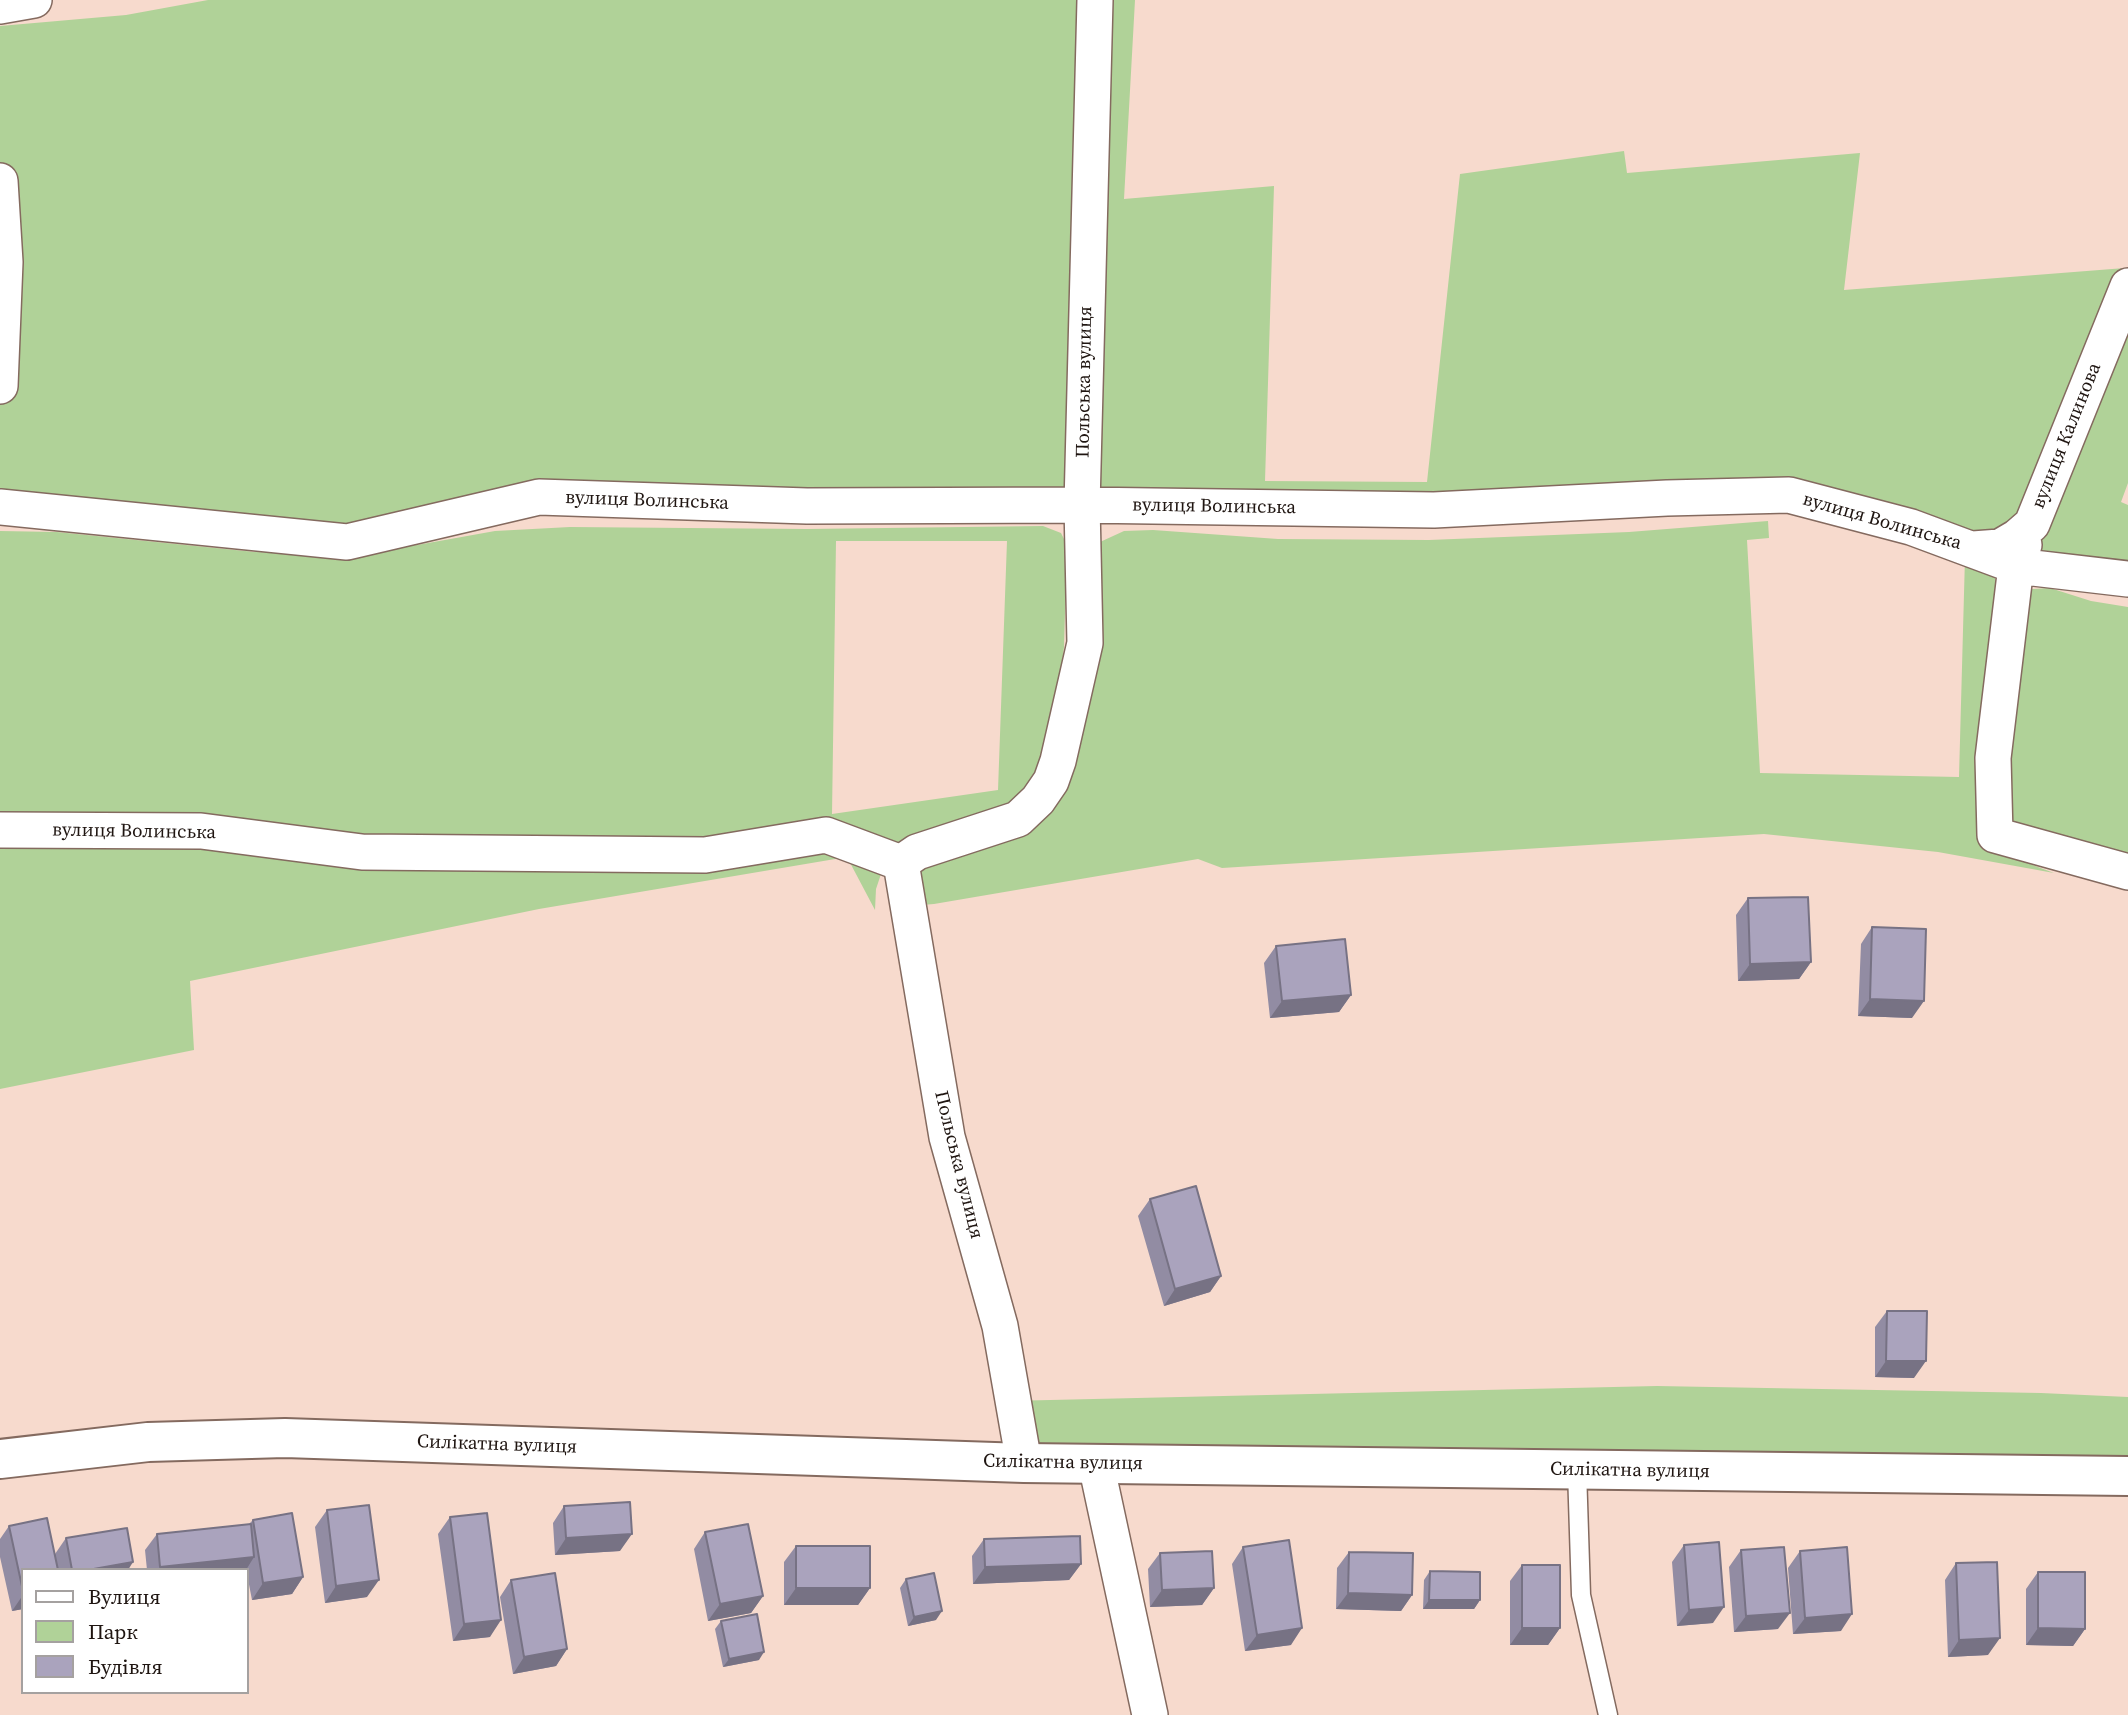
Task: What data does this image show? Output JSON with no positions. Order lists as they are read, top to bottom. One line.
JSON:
{"streets":{"street":["Польська вулиця","вулиця Калинова","вулиця Волинська","Силікатна вулиця"]},"crossings":[["Польська вулиця","вулиця Волинська"],["Польська вулиця","Силікатна вулиця"],["вулиця Калинова","вулиця Волинська"]],"legend":["Вулиця","Парк","Будівля"]}
